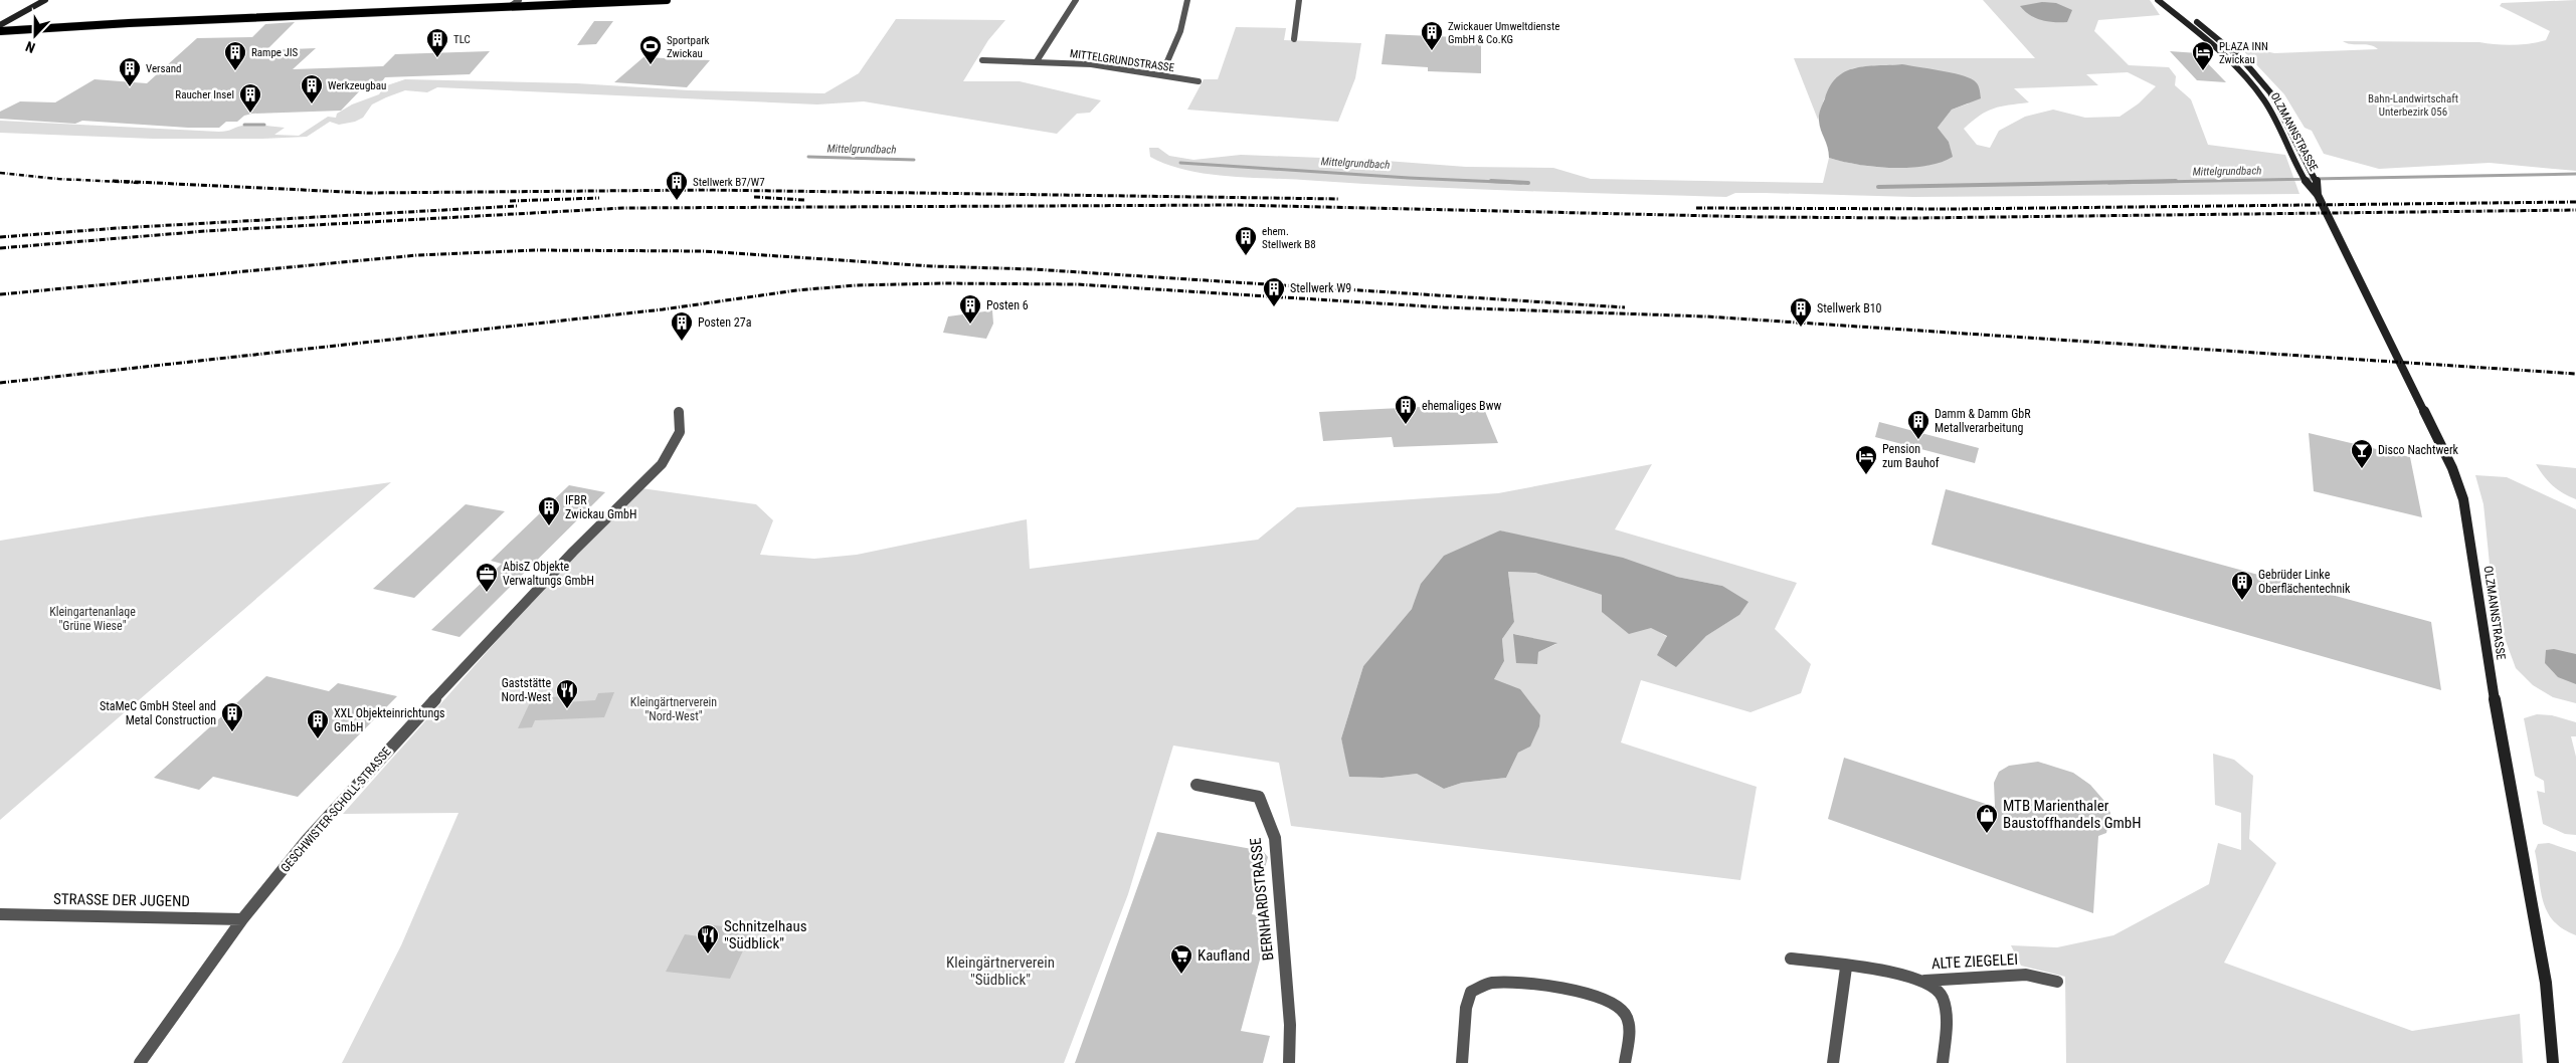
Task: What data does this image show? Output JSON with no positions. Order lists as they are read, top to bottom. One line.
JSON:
{"streets":{"main road":["OLZMANNSTRASSE"],"street":["MITTELGRUNDSTRASSE","GESCHWISTER-SCHOLL-STRASSE","BERNHARDSTRASSE","STRASSE DER JUGEND","ALTE ZIEGELEI"]},"crossings":[["GESCHWISTER-SCHOLL-STRASSE","STRASSE DER JUGEND"]],"water":["Mittelgrundbach"],"parks":["Bahn-Landwirtschaft Unterbezirk 056","Kleingartenanlage \"Grüne Wiese\"","Kleingärtnerverein \"Nord-West\"","Kleingärtnerverein \"Südblick\""],"places":{"building":["Zwickauer Umweltdienste GmbH & Co.KG","TLC","Rampe JIS","Versand","Werkzeugbau","Raucher Insel","Stellwerk B7/W7","ehem. Stellwerk B8","Stellwerk W9","Posten 6","Stellwerk B10","Posten 27a","ehemaliges Bww","Damm & Damm GbR Metallverarbeitung","IFBR Zwickau GmbH","Gebrüder Linke Oberflächentechnik","StaMeC GmbH Steel and Metal Construction","XXL Objekteinrichtungs GmbH"],"sports":["Sportpark Zwickau"],"hotel":["PLAZA INN Zwickau","Pension zum Bauhof"],"bar":["Disco Nachtwerk"],"office":["AbisZ Objekte Verwaltungs GmbH"],"restaurant":["Gaststätte Nord-West","Schnitzelhaus \"Südblick\""],"shop":["MTB Marienthaler Baustoffhandels GmbH"],"supermarket":["Kaufland"]},"north":"bottom"}
